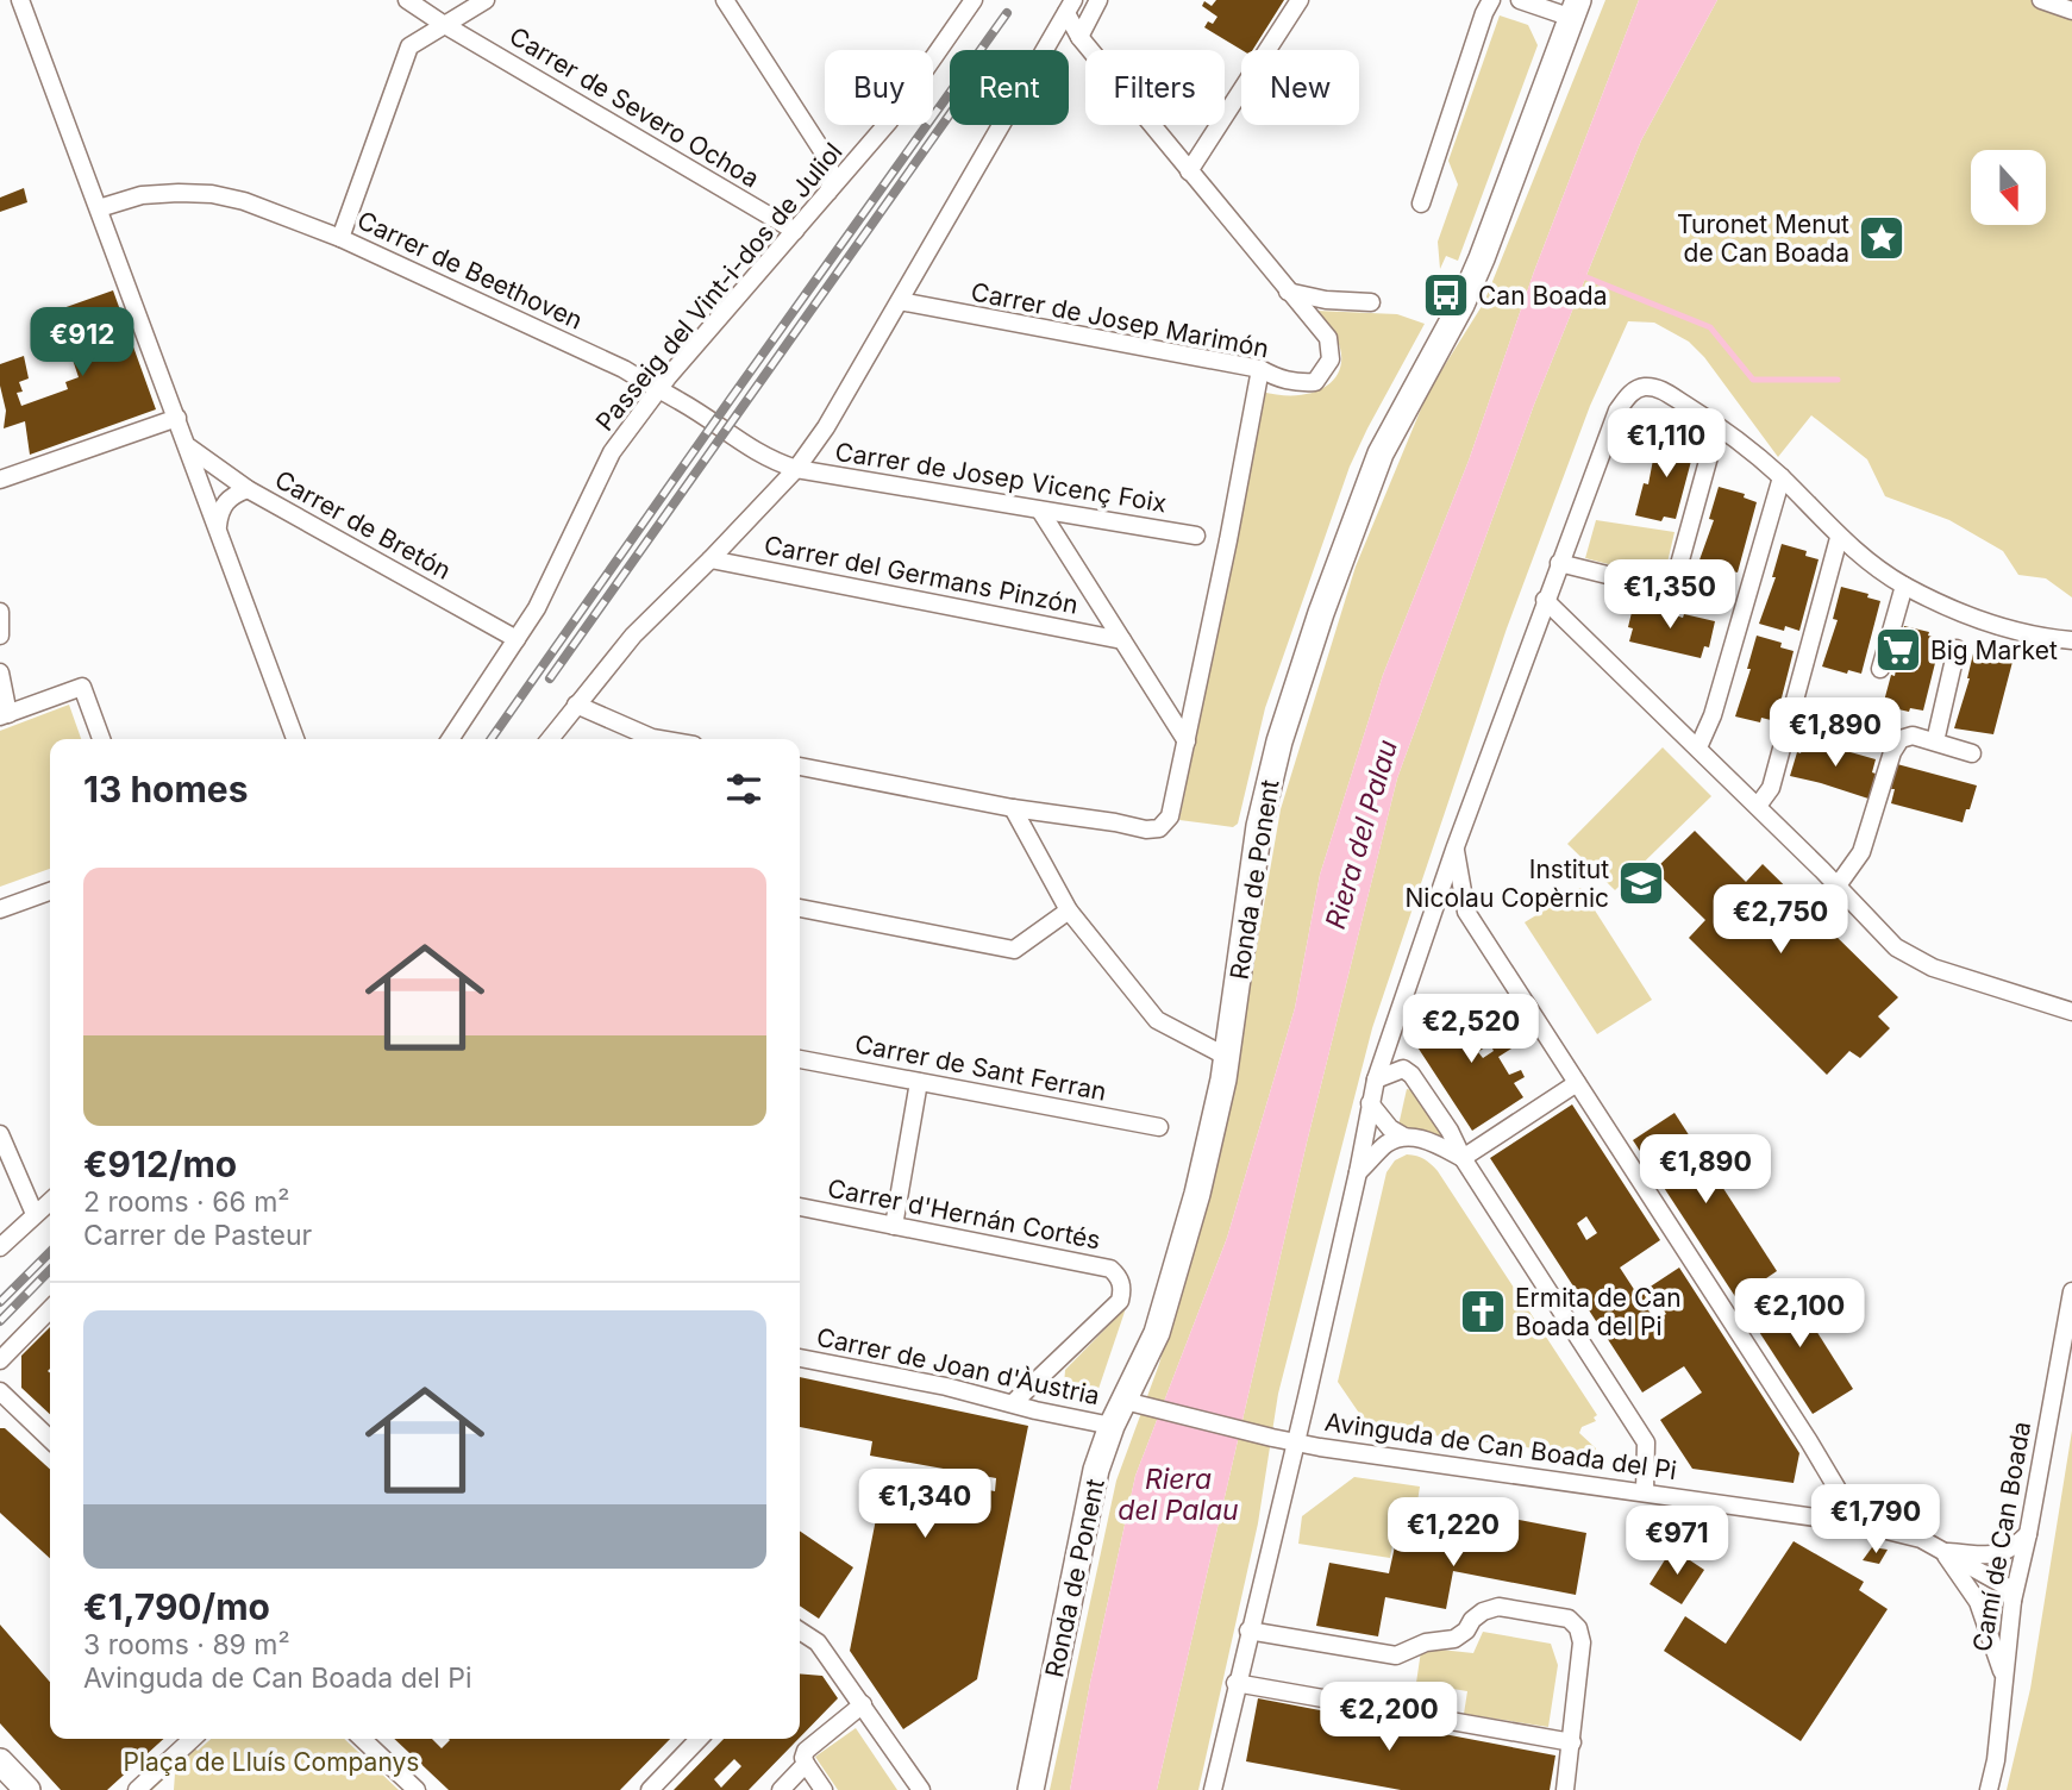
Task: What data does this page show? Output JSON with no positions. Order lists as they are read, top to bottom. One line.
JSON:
{"streets":{"main road":["Ronda de Ponent"],"street":["Carrer de Severo Ochoa","Carrer de Beethoven","Passeig del Vint-i-dos de Juliol","Carrer de Josep Marimón","Carrer de Josep Vicenç Foix","Carrer de Bretón","Carrer del Germans Pinzón","Carrer de Sant Ferran","Carrer d'Hernán Cortés","Carrer de Joan d'Àustria","Avinguda de Can Boada del Pi","Camí de Can Boada"]},"crossings":[["Carrer de Severo Ochoa","Passeig del Vint-i-dos de Juliol"],["Carrer de Beethoven","Passeig del Vint-i-dos de Juliol"],["Carrer de Beethoven","Carrer de Josep Vicenç Foix"],["Passeig del Vint-i-dos de Juliol","Carrer de Bretón"],["Ronda de Ponent","Carrer de Joan d'Àustria"],["Ronda de Ponent","Avinguda de Can Boada del Pi"],["Carrer d'Hernán Cortés","Carrer de Joan d'Àustria"]],"water":["Riera del Palau"],"parks":["Plaça de Lluís Companys"],"places":{"place":["Turonet Menut de Can Boada"],"bus stop":["Can Boada"],"supermarket":["Big Market"],"school or university":["Institut Nicolau Copèrnic"],"church":["Ermita de Can Boada del Pi"]},"north":"bottom","page":{"chip":["Buy","Rent","Filters","New"],"price":["€912","€1,110","€1,350","€1,890","€2,750","€2,520","€1,890","€2,100","€1,340","€1,790","€1,220","€971","€2,200"],"heading":"13 homes","list":[{"name":"€912/mo","note":"2 rooms · 66 m² · Carrer de Pasteur"},{"name":"€1,790/mo","note":"3 rooms · 89 m² · Avinguda de Can Boada del Pi"}]}}
